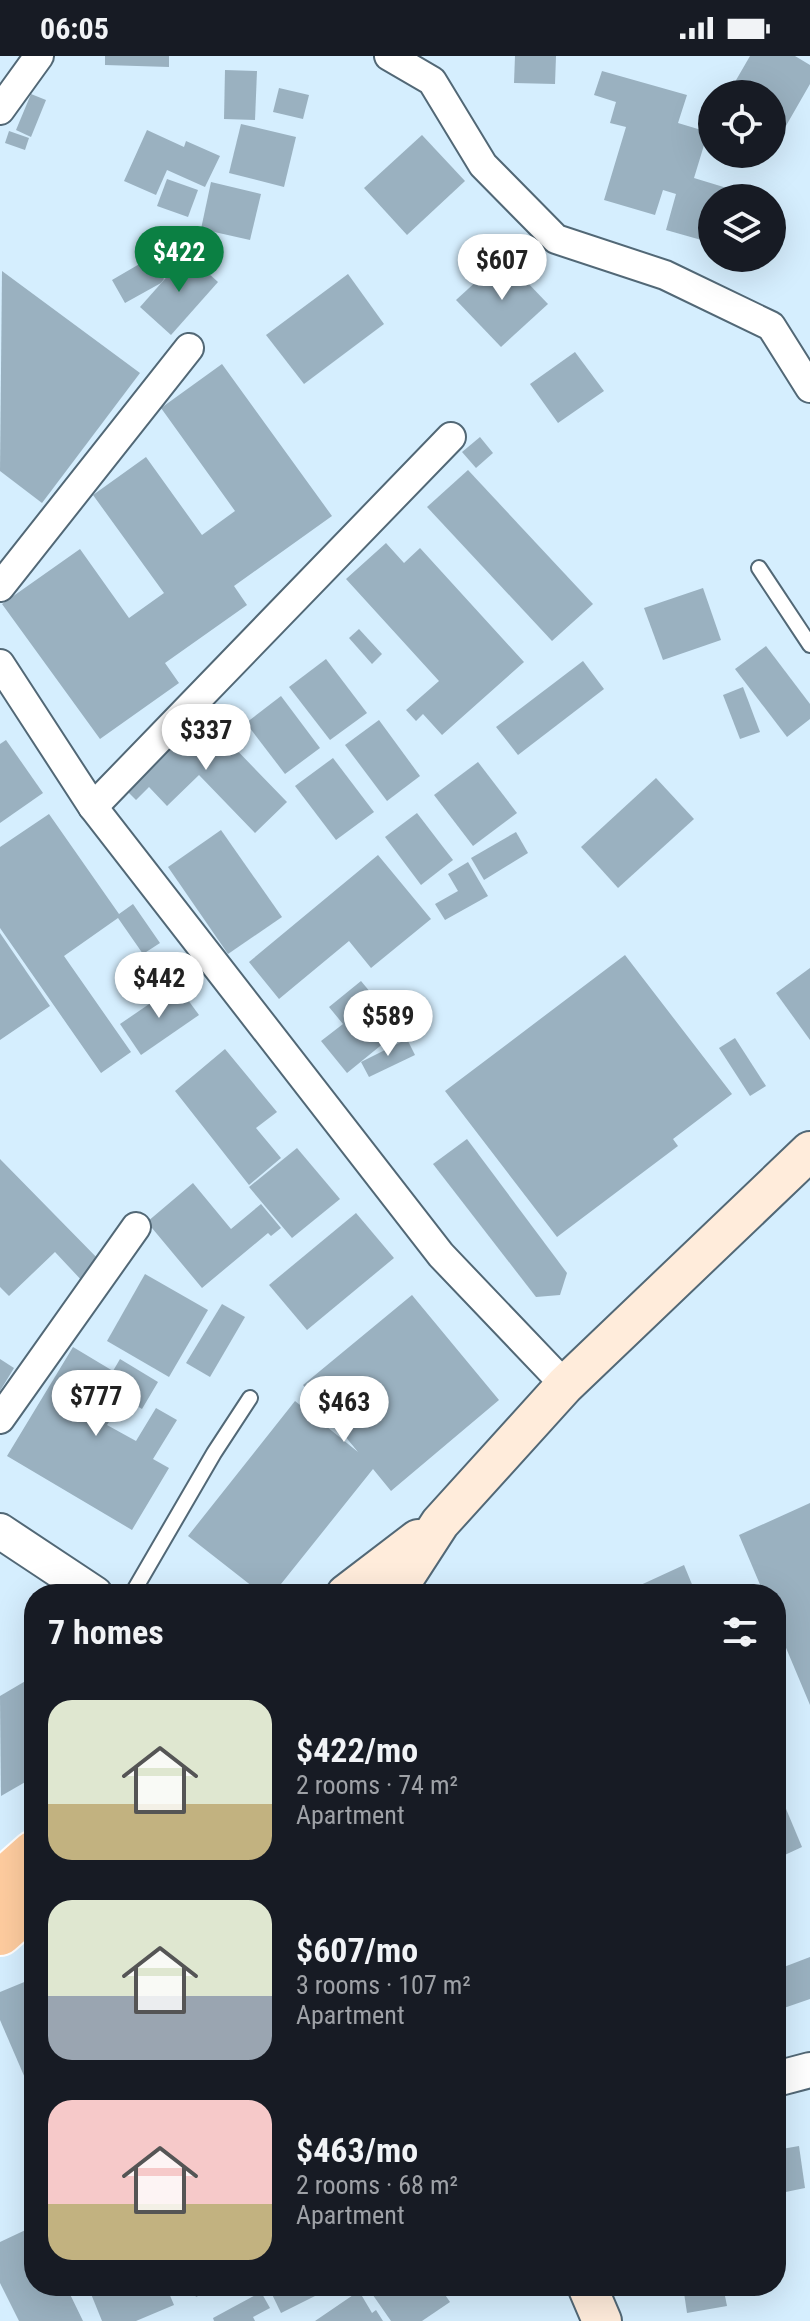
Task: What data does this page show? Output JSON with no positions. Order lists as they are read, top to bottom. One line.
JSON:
{"page":{"status":"06:05","price":["$422","$607","$337","$442","$589","$777","$463"],"heading":"7 homes","list":[{"name":"$422/mo","note":"2 rooms · 74 m² · Apartment"},{"name":"$607/mo","note":"3 rooms · 107 m² · Apartment"},{"name":"$463/mo","note":"2 rooms · 68 m² · Apartment"}]}}
